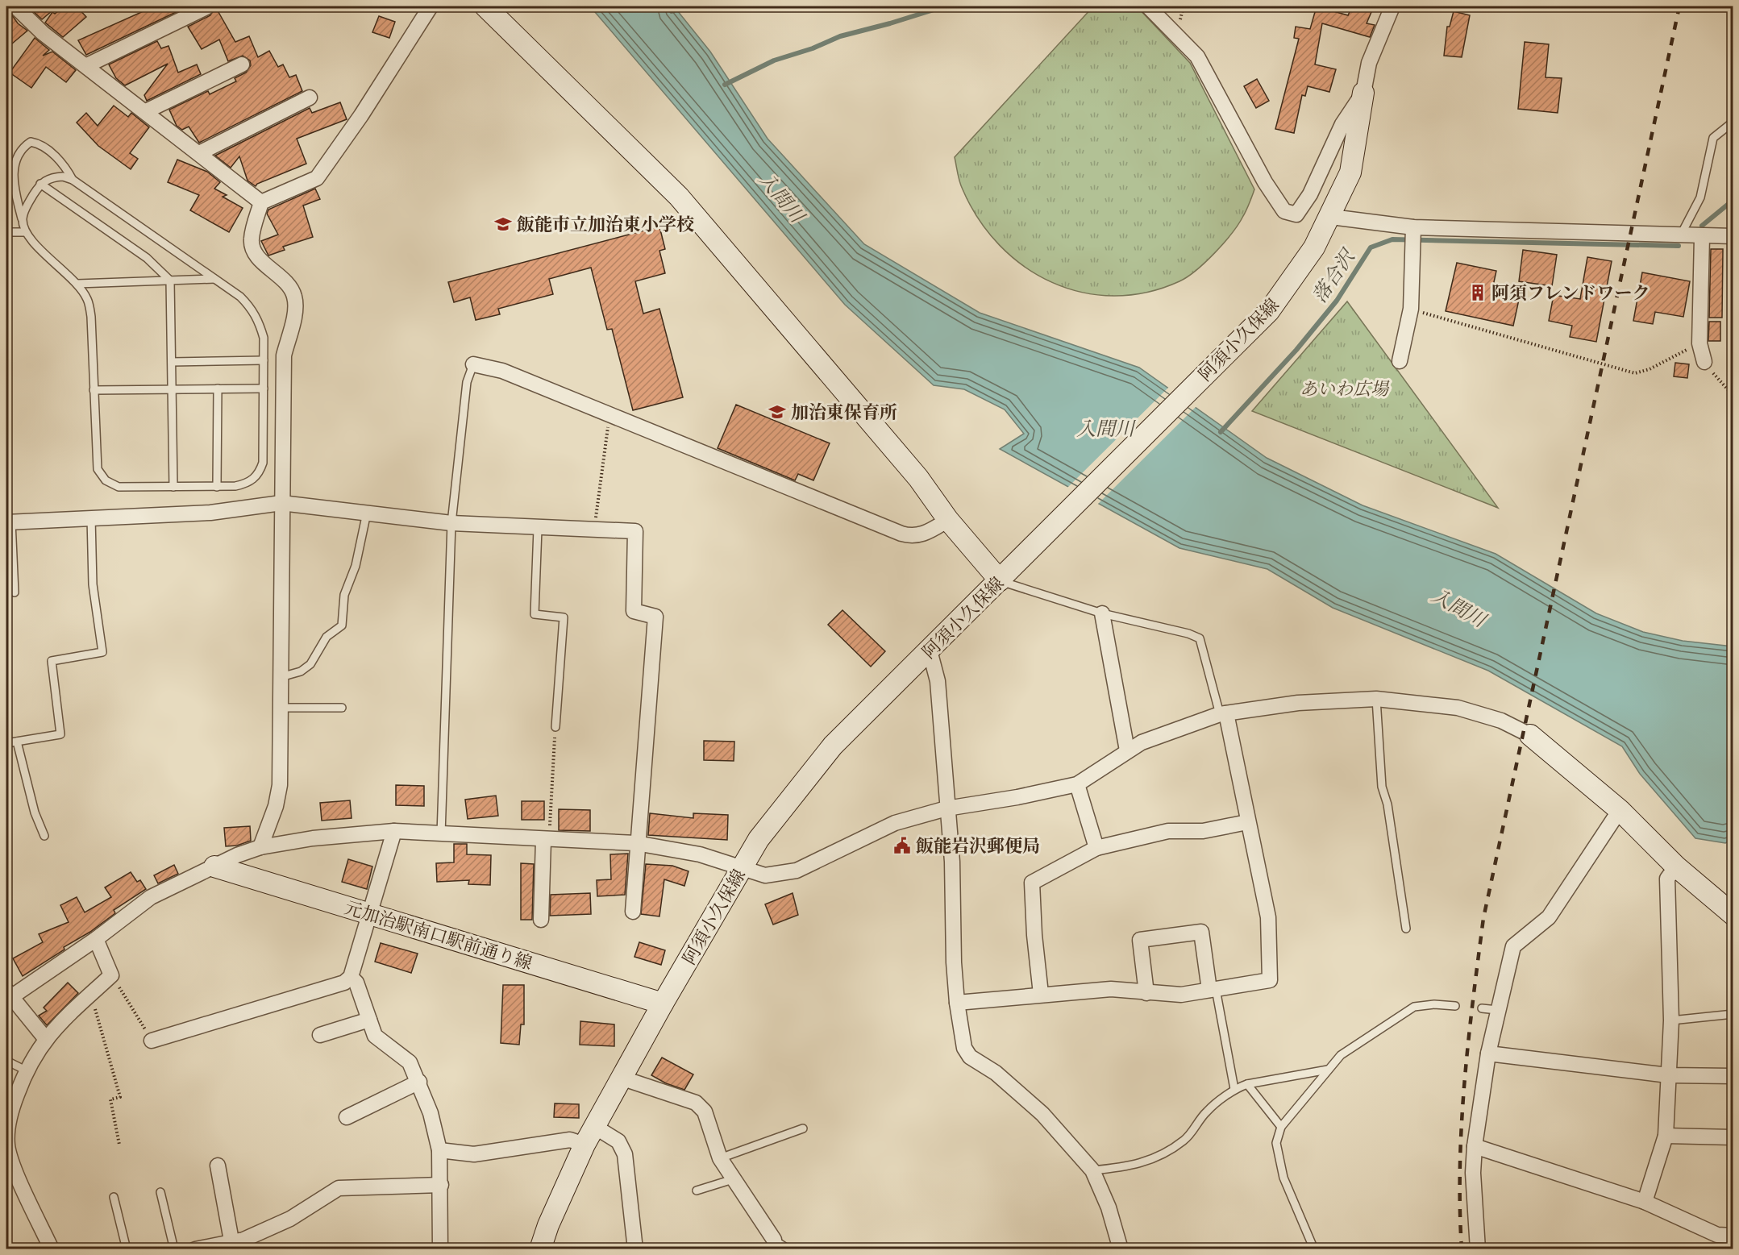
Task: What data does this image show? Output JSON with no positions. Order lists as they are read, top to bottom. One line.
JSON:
{"streets":{"street":["阿須小久保線","元加治駅南口駅前通り線"]},"crossings":[["阿須小久保線","元加治駅南口駅前通り線"]],"water":["入間川","落合沢"],"parks":["あいわ広場"],"places":{"school or university":["飯能市立加治東小学校","加治東保育所"],"building":["阿須フレンドワーク"],"public building":["飯能岩沢郵便局"]}}
